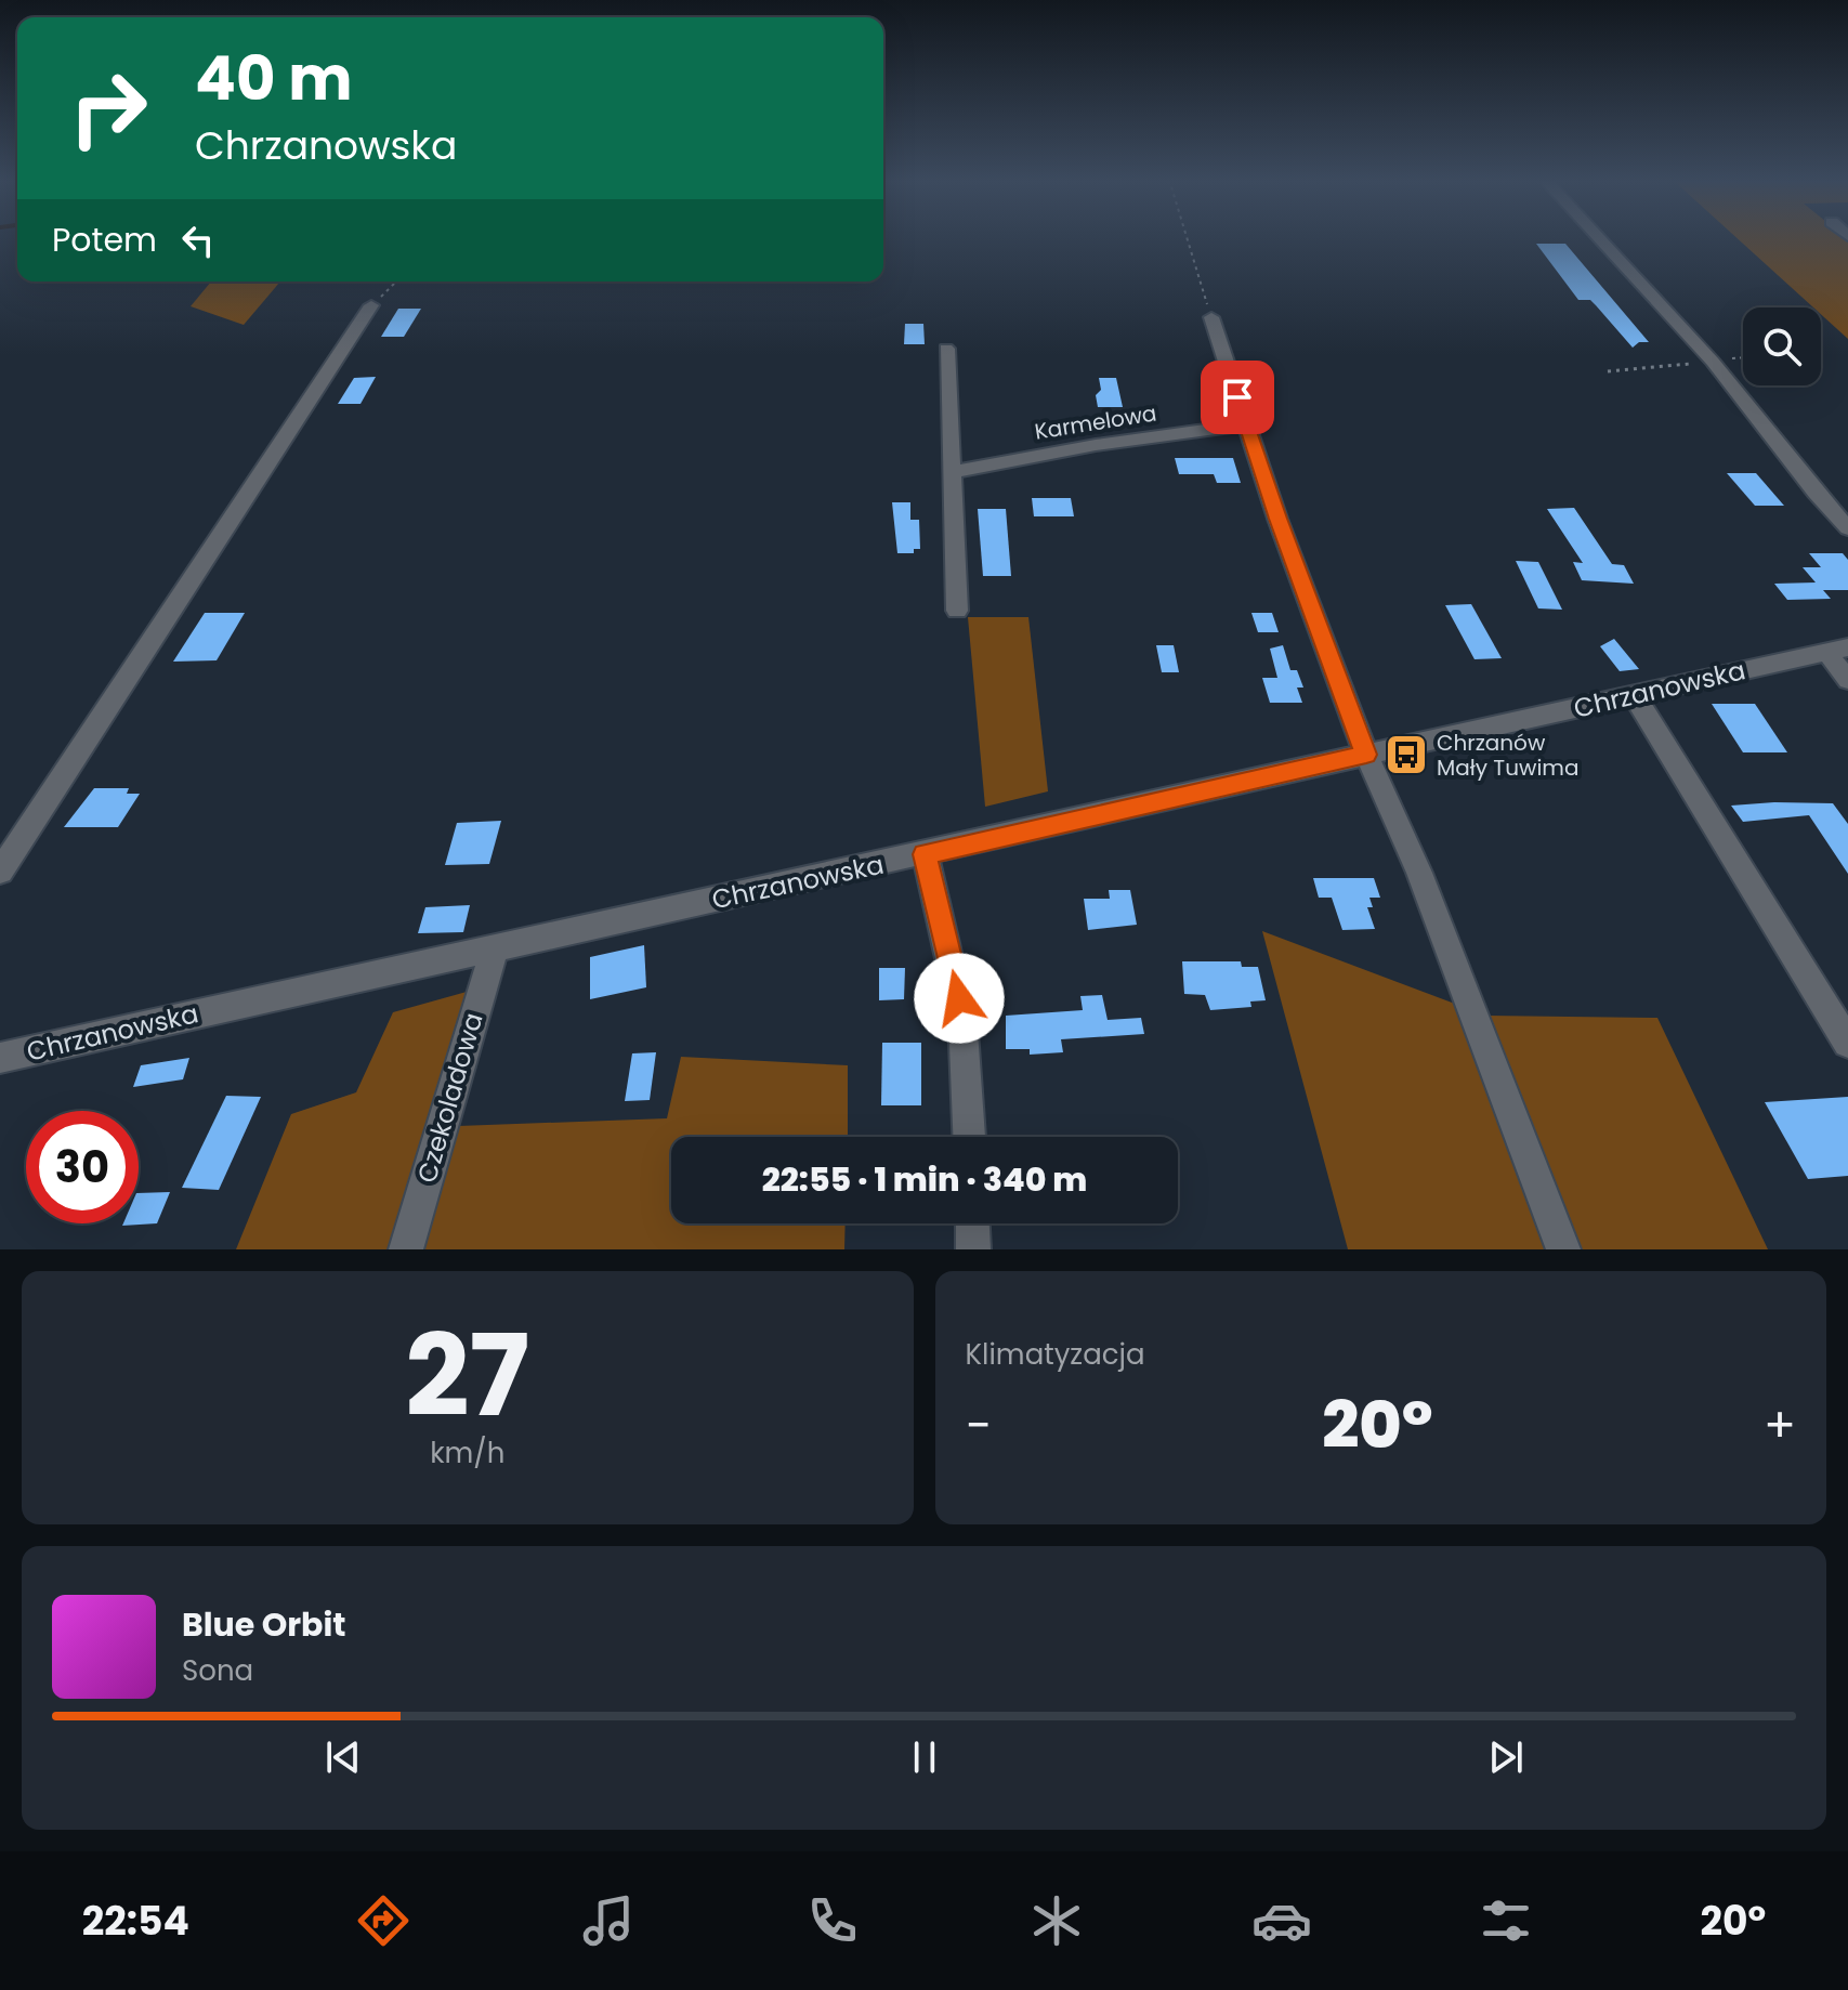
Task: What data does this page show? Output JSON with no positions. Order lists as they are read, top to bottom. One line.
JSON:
{"streets":{"street":["Karmelowa","Chrzanowska","Czekoladowa"]},"crossings":[["Chrzanowska","Czekoladowa"]],"places":{"bus stop":["Chrzanów Mały Tuwima"]},"page":{"turn":["40 m","Chrzanowska"],"then":"Potem","limit":"30","trip":"22:55 · 1 min · 340 m","tile":[["27","km/h"],"Klimatyzacja"],"heat":["−","20°","+"],"song":["Blue Orbit","Sona"],"tabs":["22:54","20°"]}}
